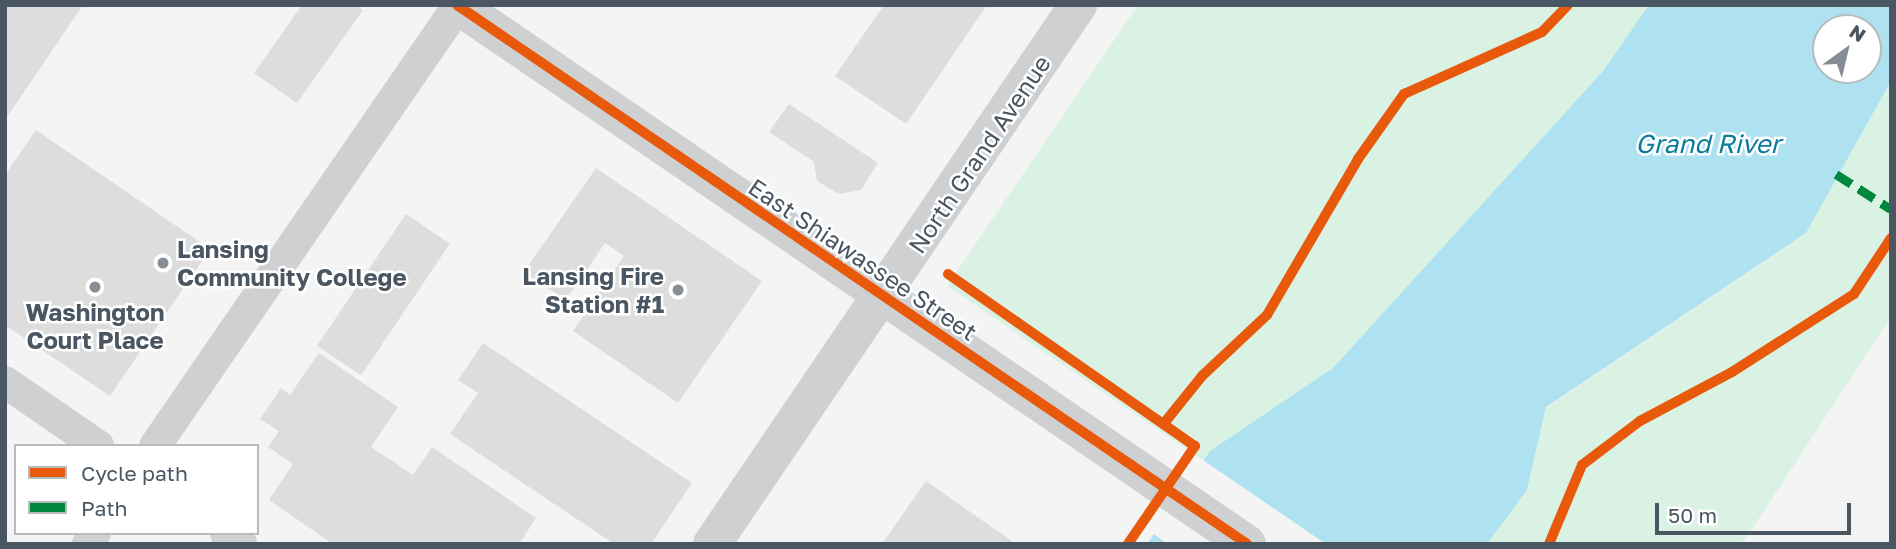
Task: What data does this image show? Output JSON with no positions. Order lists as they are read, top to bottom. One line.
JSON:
{"streets":{"street":["North Grand Avenue","East Shiawassee Street"]},"crossings":[["North Grand Avenue","East Shiawassee Street"]],"water":["Grand River"],"places":["Lansing Community College","Washington Court Place","Lansing Fire Station #1"],"legend":["Cycle path","Path"],"scale_bar":"50 m","north":"top right"}
